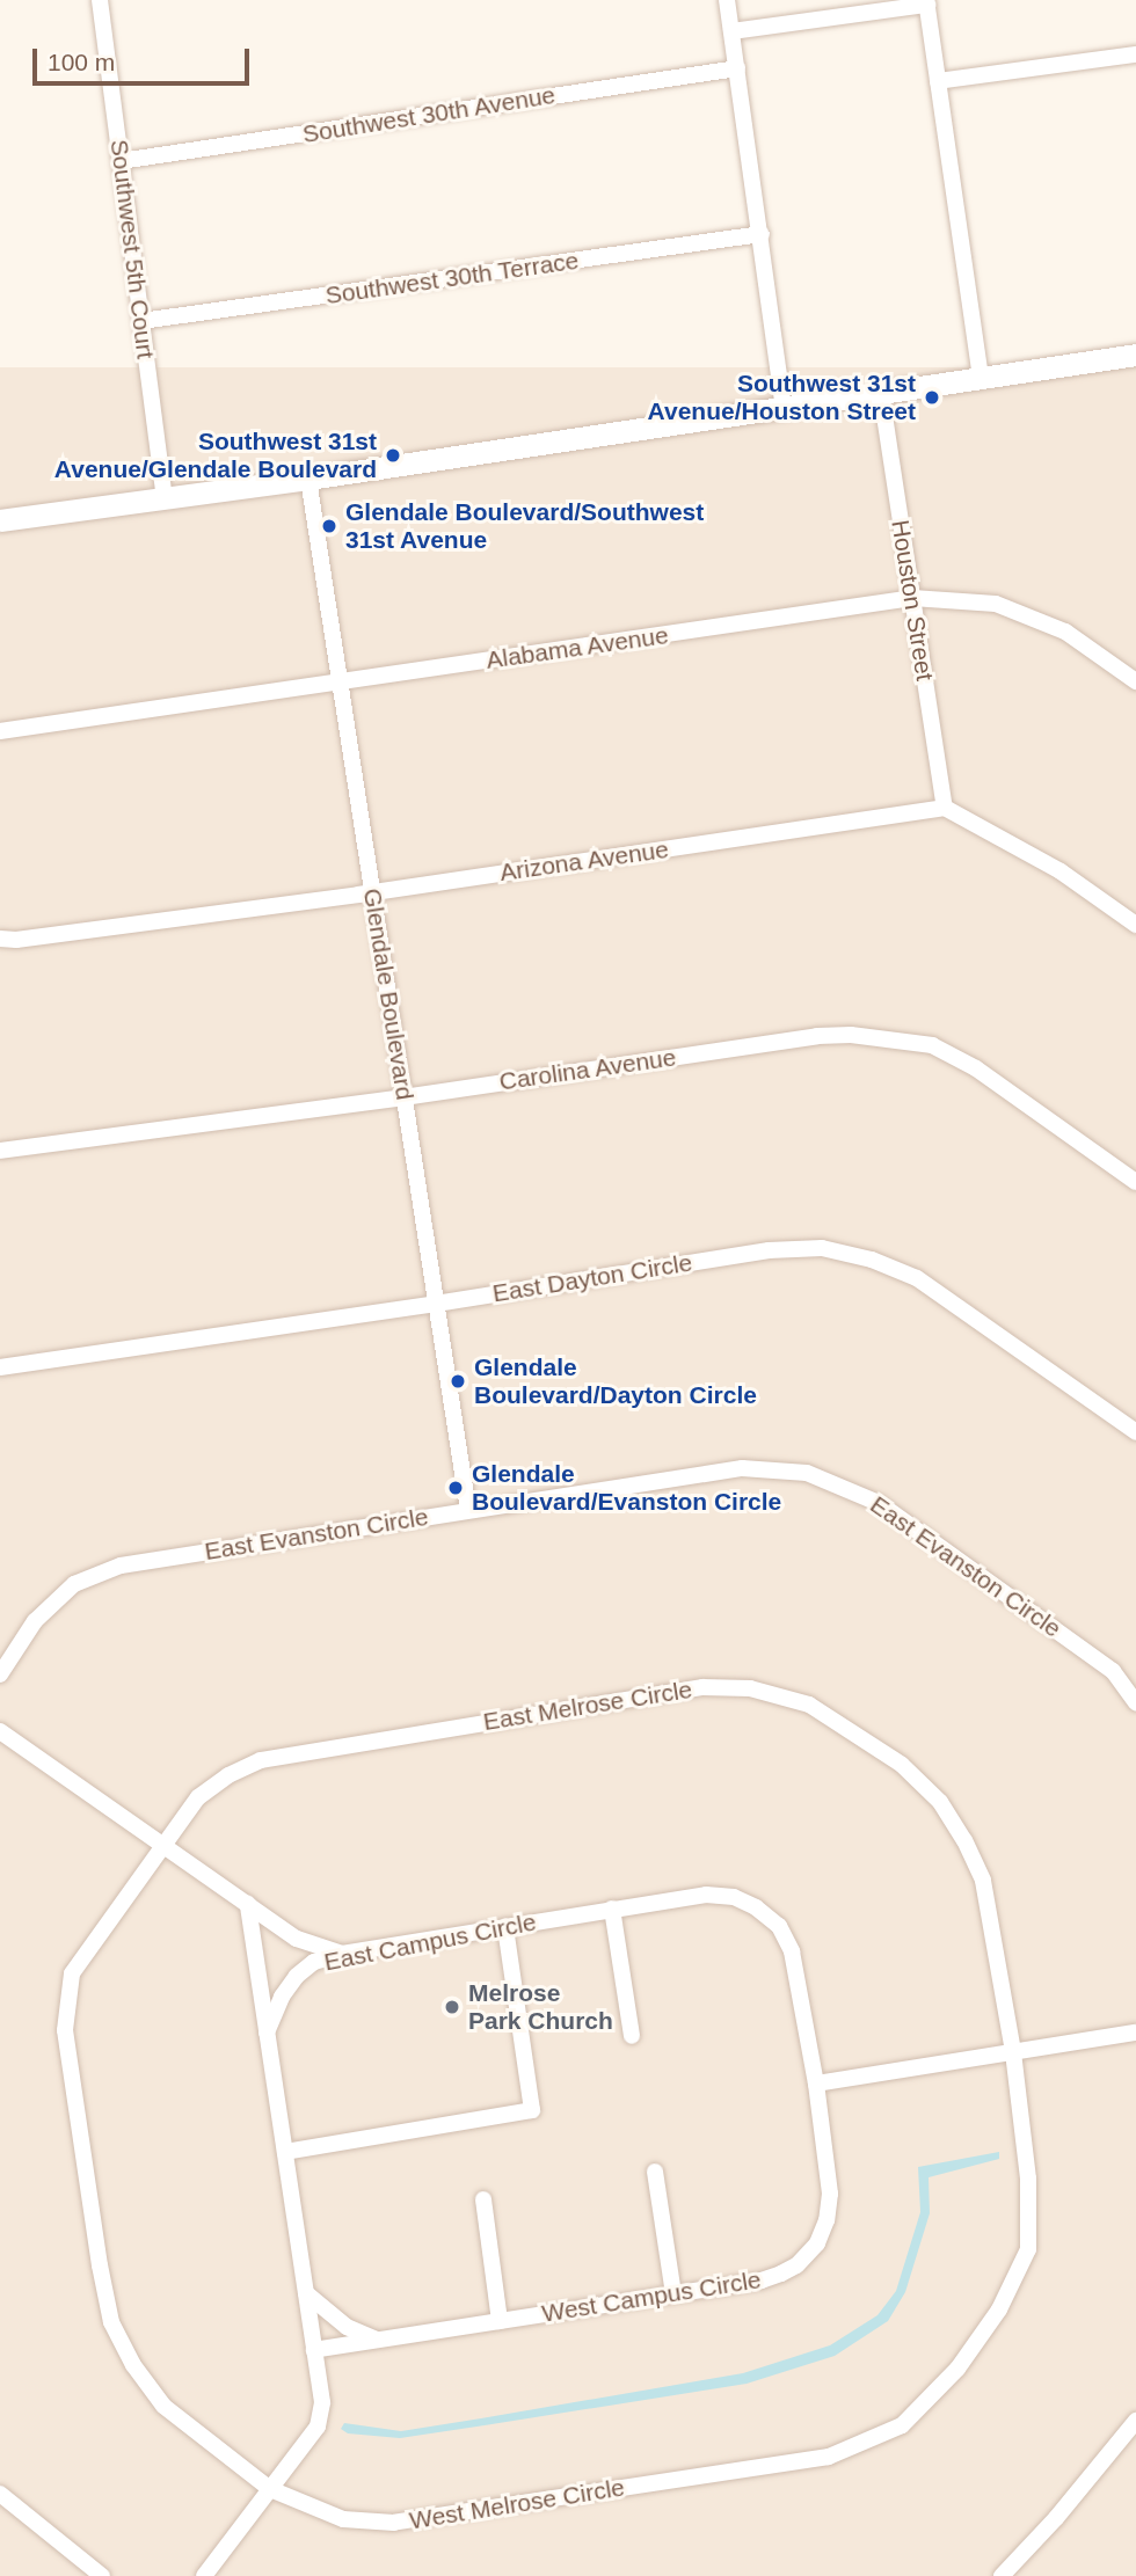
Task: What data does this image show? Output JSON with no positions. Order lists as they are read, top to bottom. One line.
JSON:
{"streets":{"street":["Southwest 30th Avenue","Southwest 5th Court","Southwest 30th Terrace","Houston Street","Alabama Avenue","Arizona Avenue","Glendale Boulevard","Carolina Avenue","East Dayton Circle","East Evanston Circle","East Melrose Circle","East Campus Circle","West Campus Circle","West Melrose Circle"]},"crossings":[["Southwest 30th Avenue","Southwest 5th Court"],["Southwest 5th Court","Southwest 30th Terrace"],["Houston Street","Alabama Avenue"],["Houston Street","Arizona Avenue"],["Alabama Avenue","Glendale Boulevard"],["Arizona Avenue","Glendale Boulevard"],["Glendale Boulevard","Carolina Avenue"],["Glendale Boulevard","East Dayton Circle"],["Glendale Boulevard","East Evanston Circle"],["East Melrose Circle","West Melrose Circle"],["East Campus Circle","West Campus Circle"]],"places":["Southwest 31st Avenue/Houston Street","Southwest 31st Avenue/Glendale Boulevard","Glendale Boulevard/Southwest 31st Avenue","Glendale Boulevard/Dayton Circle","Glendale Boulevard/Evanston Circle","Melrose Park Church"],"scale_bar":"100 m"}
